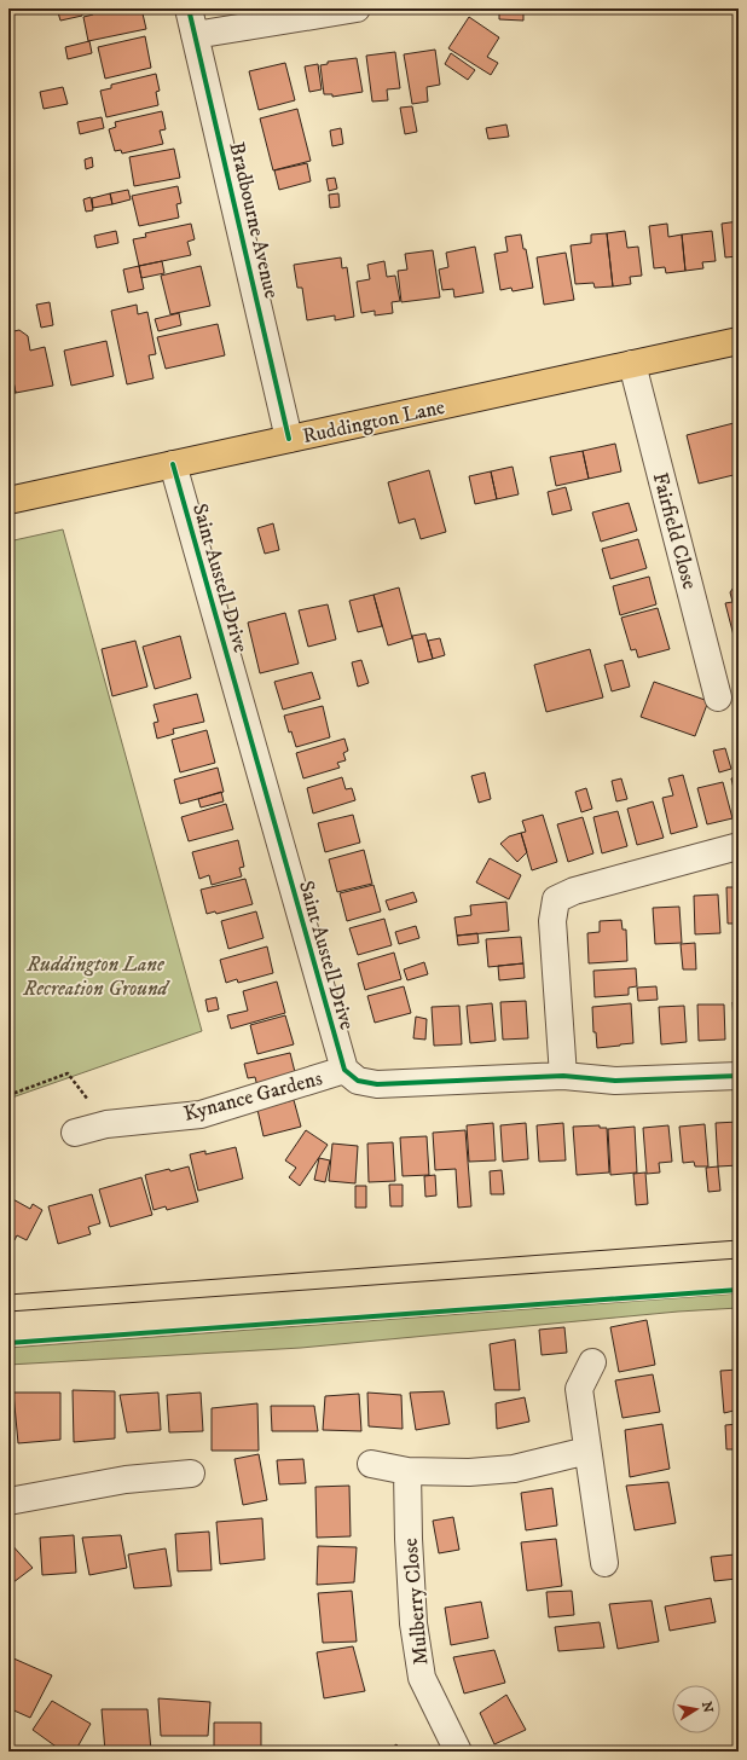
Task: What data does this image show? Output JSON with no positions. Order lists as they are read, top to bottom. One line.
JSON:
{"streets":{"main road":["Ruddington Lane"],"street":["Bradbourne Avenue","Fairfield Close","Saint Austell Drive","Kynance Gardens","Mulberry Close"]},"crossings":[["Bradbourne Avenue","Ruddington Lane"],["Ruddington Lane","Fairfield Close"],["Ruddington Lane","Saint Austell Drive"],["Saint Austell Drive","Kynance Gardens"]],"parks":["Ruddington Lane Recreation Ground"],"north":"right"}
